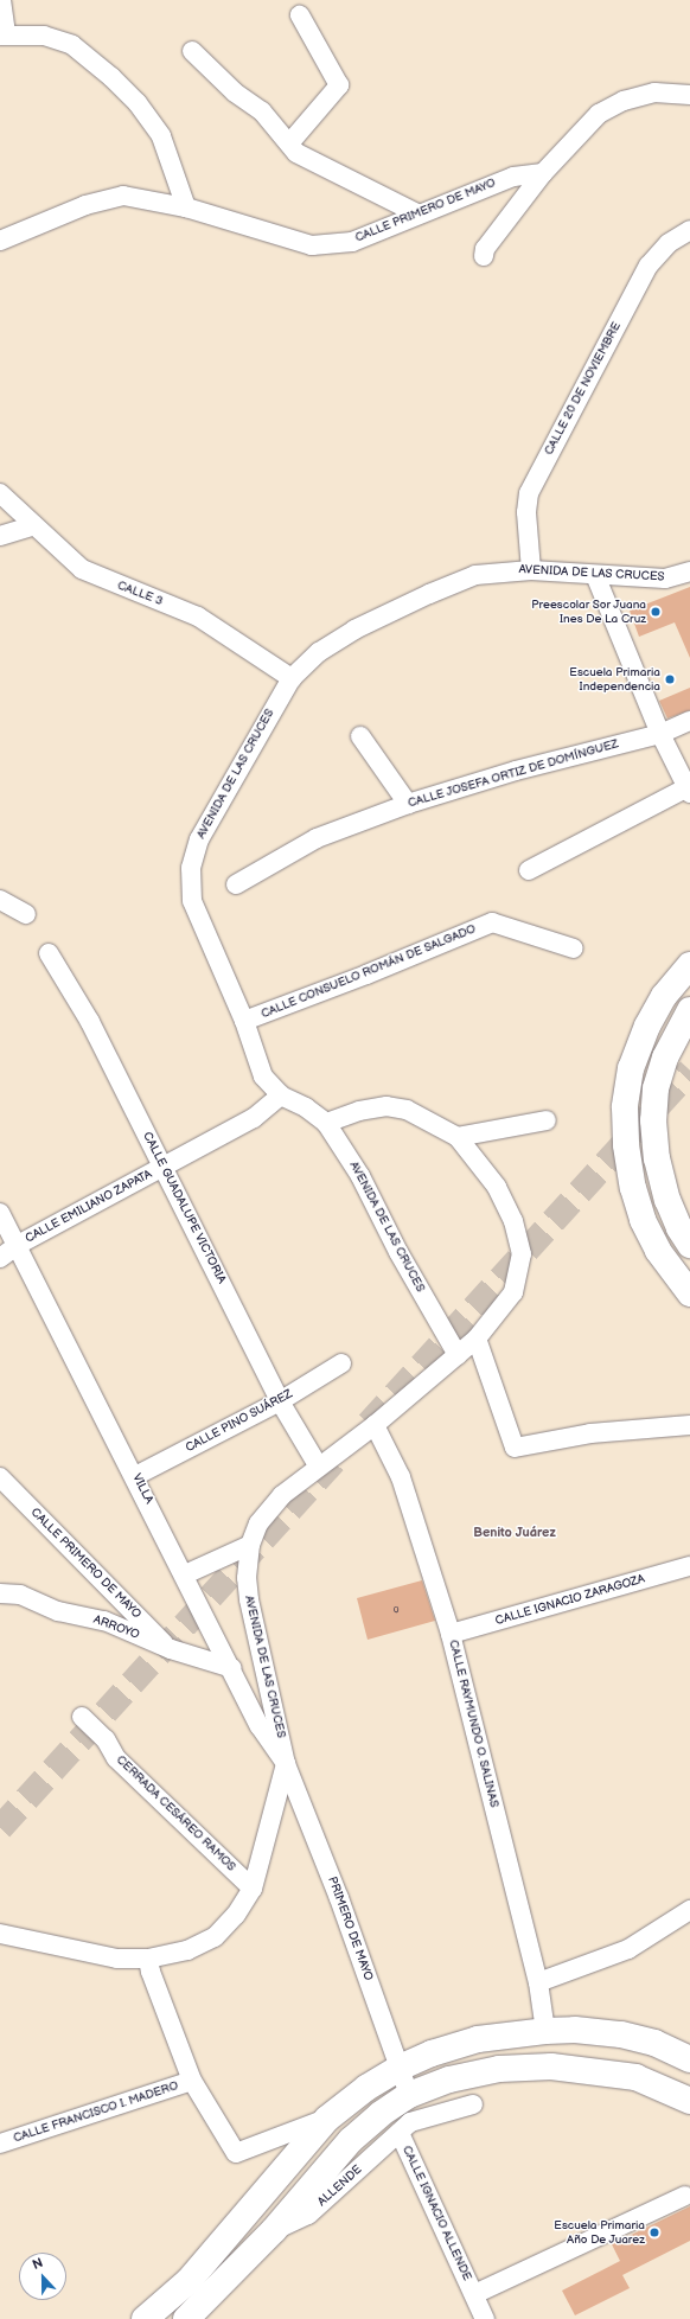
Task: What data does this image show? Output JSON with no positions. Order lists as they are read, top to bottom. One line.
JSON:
{"streets":{"street":["CALLE PRIMERO DE MAYO","CALLE 20 DE NOVIEMBRE","AVENIDA DE LAS CRUCES","CALLE 3","CALLE JOSEFA ORTIZ DE DOMÍNGUEZ","CALLE CONSUELO ROMÁN DE SALGADO","CALLE EMILIANO ZAPATA","CALLE GUADALUPE VICTORIA","CALLE PINO SUÁREZ","VILLA","CALLE IGNACIO ZARAGOZA","ARROYO","CALLE RAYMUNDO O. SALINAS","CERRADA CESÁREO RAMOS","PRIMERO DE MAYO","CALLE FRANCISCO I. MADERO","ALLENDE","CALLE IGNACIO ALLENDE"]},"crossings":[["CALLE PRIMERO DE MAYO","ARROYO"],["CALLE 20 DE NOVIEMBRE","AVENIDA DE LAS CRUCES"],["AVENIDA DE LAS CRUCES","CALLE 3"],["AVENIDA DE LAS CRUCES","CALLE CONSUELO ROMÁN DE SALGADO"],["AVENIDA DE LAS CRUCES","CALLE EMILIANO ZAPATA"],["AVENIDA DE LAS CRUCES","CALLE GUADALUPE VICTORIA"],["AVENIDA DE LAS CRUCES","VILLA"],["AVENIDA DE LAS CRUCES","CALLE RAYMUNDO O. SALINAS"],["AVENIDA DE LAS CRUCES","CERRADA CESÁREO RAMOS"],["AVENIDA DE LAS CRUCES","PRIMERO DE MAYO"],["CALLE EMILIANO ZAPATA","CALLE GUADALUPE VICTORIA"],["CALLE EMILIANO ZAPATA","VILLA"],["CALLE GUADALUPE VICTORIA","CALLE PINO SUÁREZ"],["CALLE PINO SUÁREZ","VILLA"],["VILLA","ARROYO"],["VILLA","PRIMERO DE MAYO"],["CALLE IGNACIO ZARAGOZA","CALLE RAYMUNDO O. SALINAS"],["ALLENDE","CALLE IGNACIO ALLENDE"]],"districts":["Benito Juárez"],"places":["Preescolar Sor Juana Ines De La Cruz","Escuela Primaria Independencia","Escuela Primaria Año De Juarez"],"house_numbers":["0"],"north":"top"}
